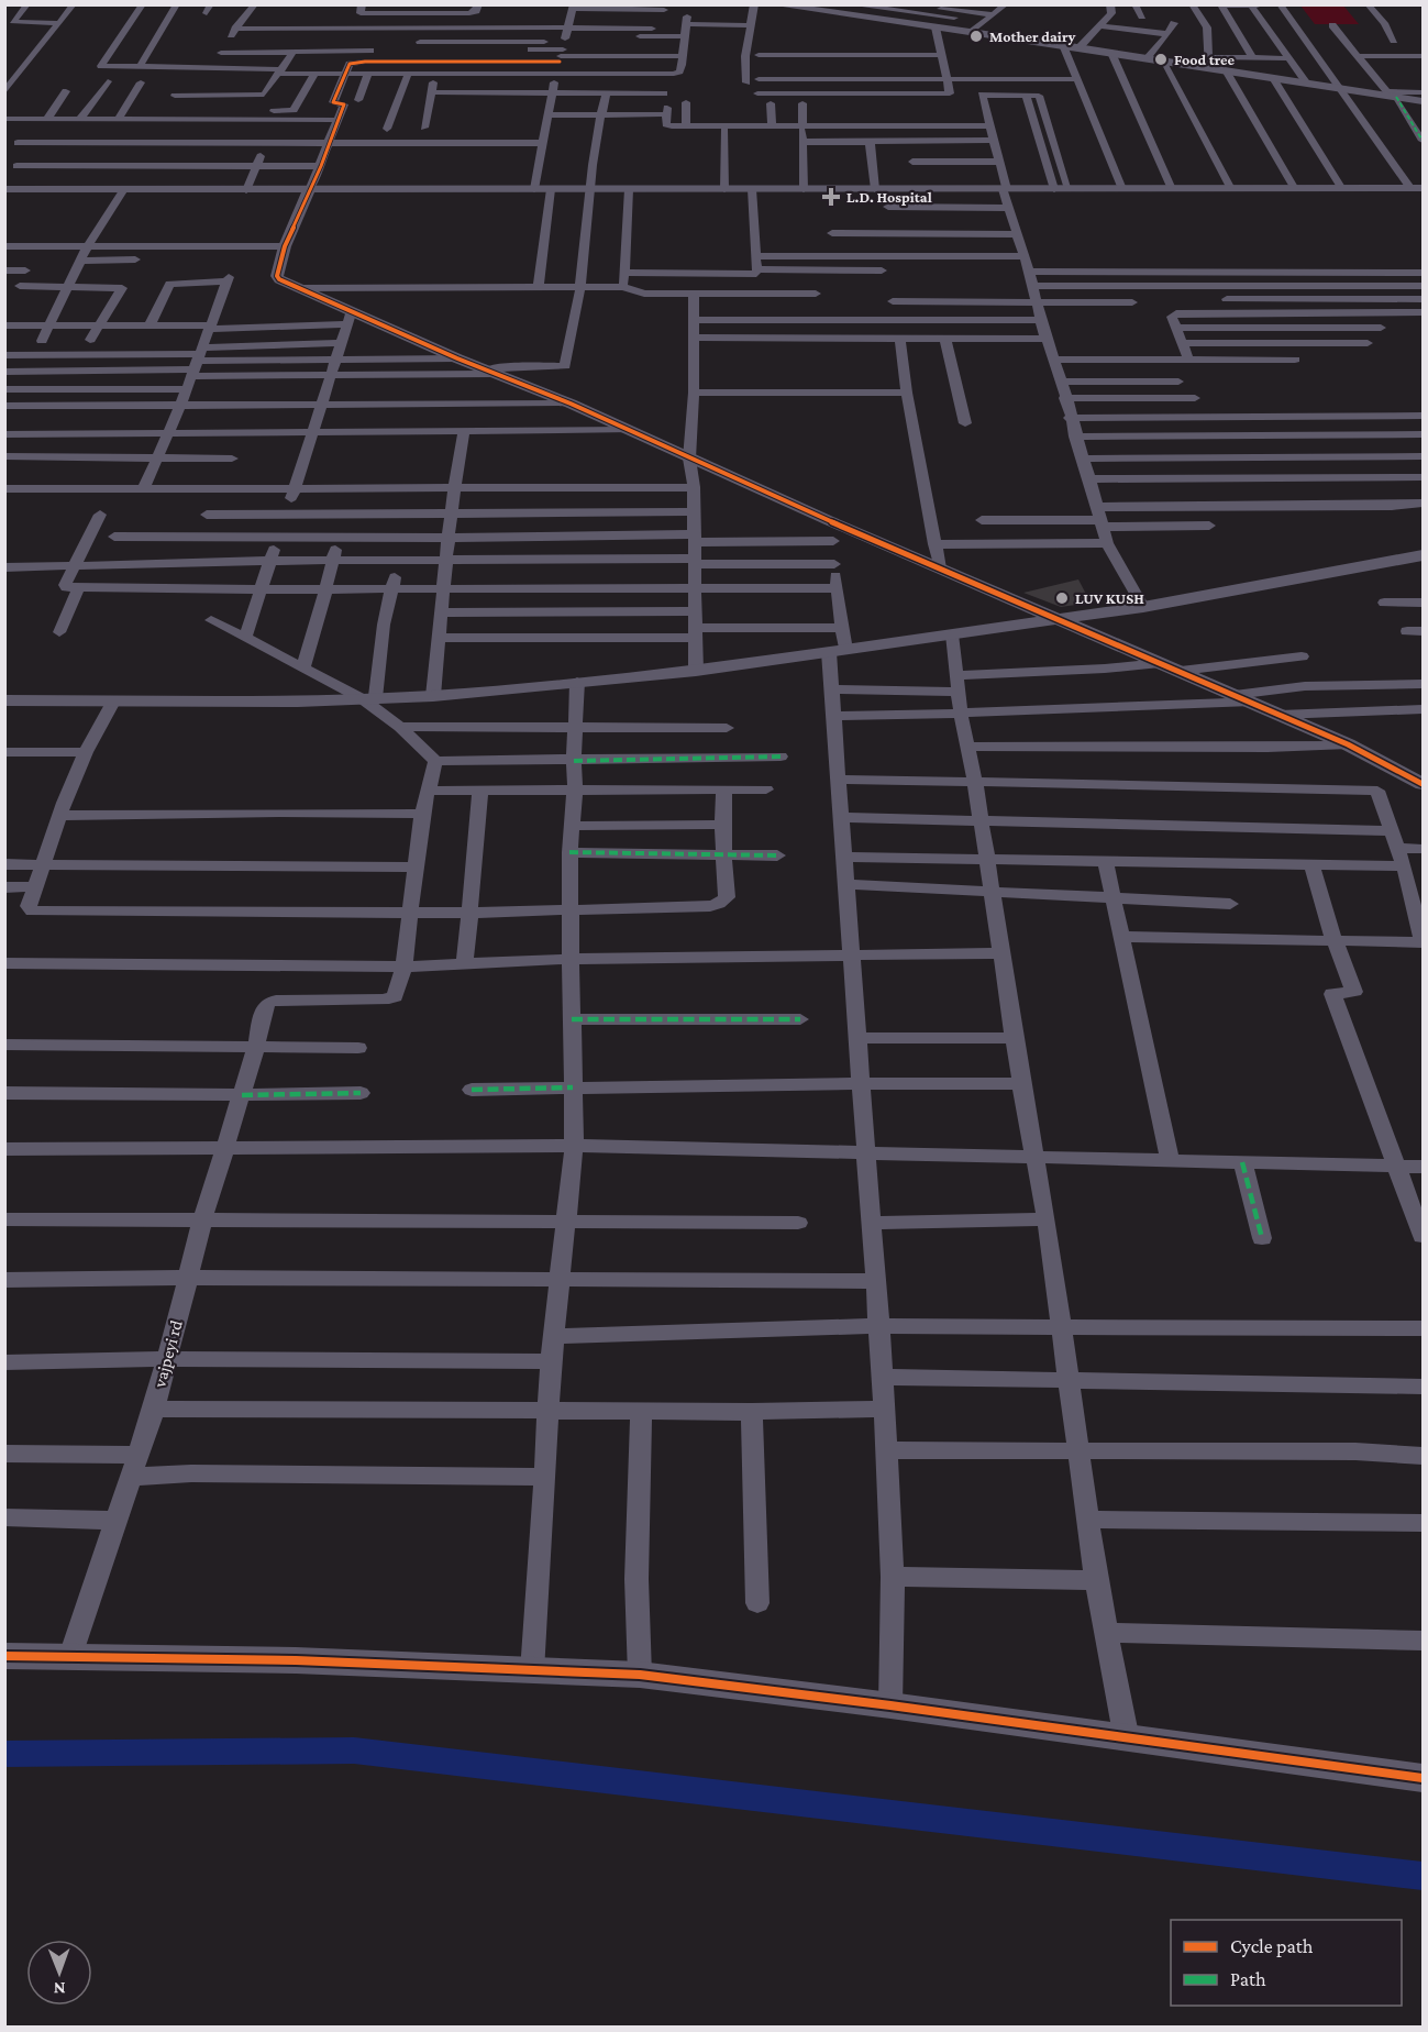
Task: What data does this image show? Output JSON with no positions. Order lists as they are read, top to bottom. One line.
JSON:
{"streets":{"street":["vajpeyi rd"]},"places":{"other":["Mother dairy","Food tree","LUV KUSH"],"health":["L.D. Hospital"]},"legend":["Cycle path","Path"],"north":"bottom"}
